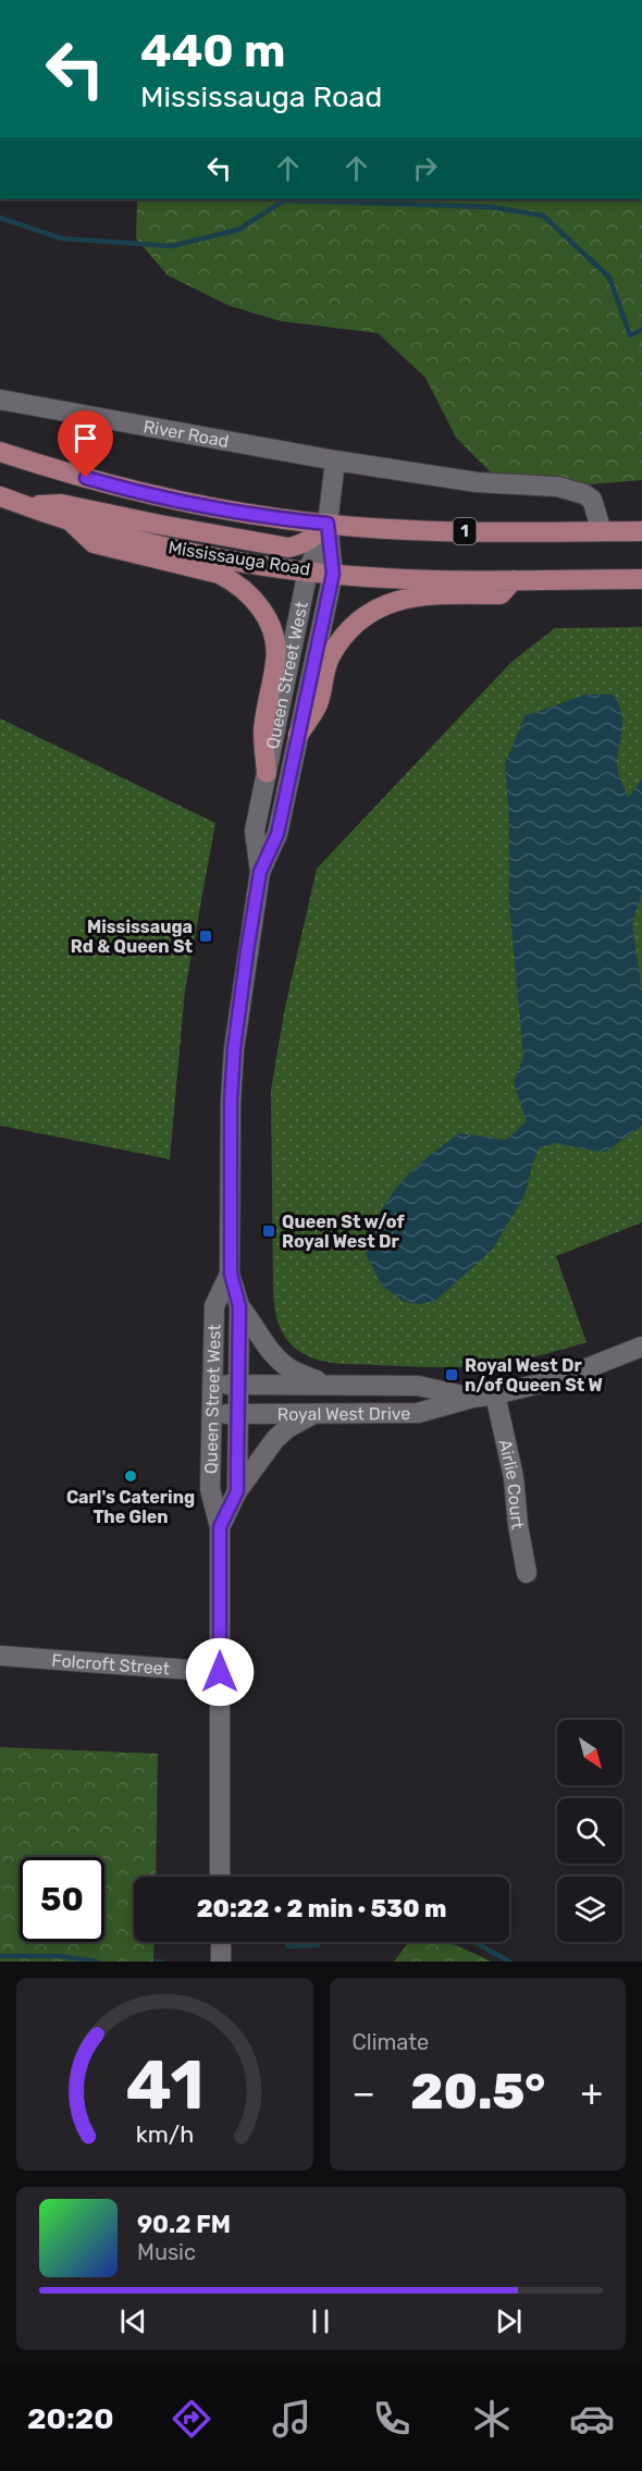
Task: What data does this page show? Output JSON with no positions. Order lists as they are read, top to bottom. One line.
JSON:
{"streets":{"main road":["River Road","1","Mississauga Road","Queen Street West","Royal West Drive","Airlie Court","Folcroft Street"]},"crossings":[["River Road","1"],["1","Queen Street West"],["Mississauga Road","Queen Street West"],["Queen Street West","Royal West Drive"],["Queen Street West","Folcroft Street"],["Royal West Drive","Airlie Court"]],"places":{"transit":["Mississauga Rd & Queen St","Queen St w/of Royal West Dr","Royal West Dr n/of Queen St W"],"other":["Carl's Catering The Glen"]},"north":"bottom right","page":{"turn":["440 m","Mississauga Road"],"limit":"50","trip":"20:22 · 2 min · 530 m","tile":"Climate","heat":["−","20.5°","+"],"song":["90.2 FM","Music"],"tabs":"20:20","gauge":["41","km/h"]}}
